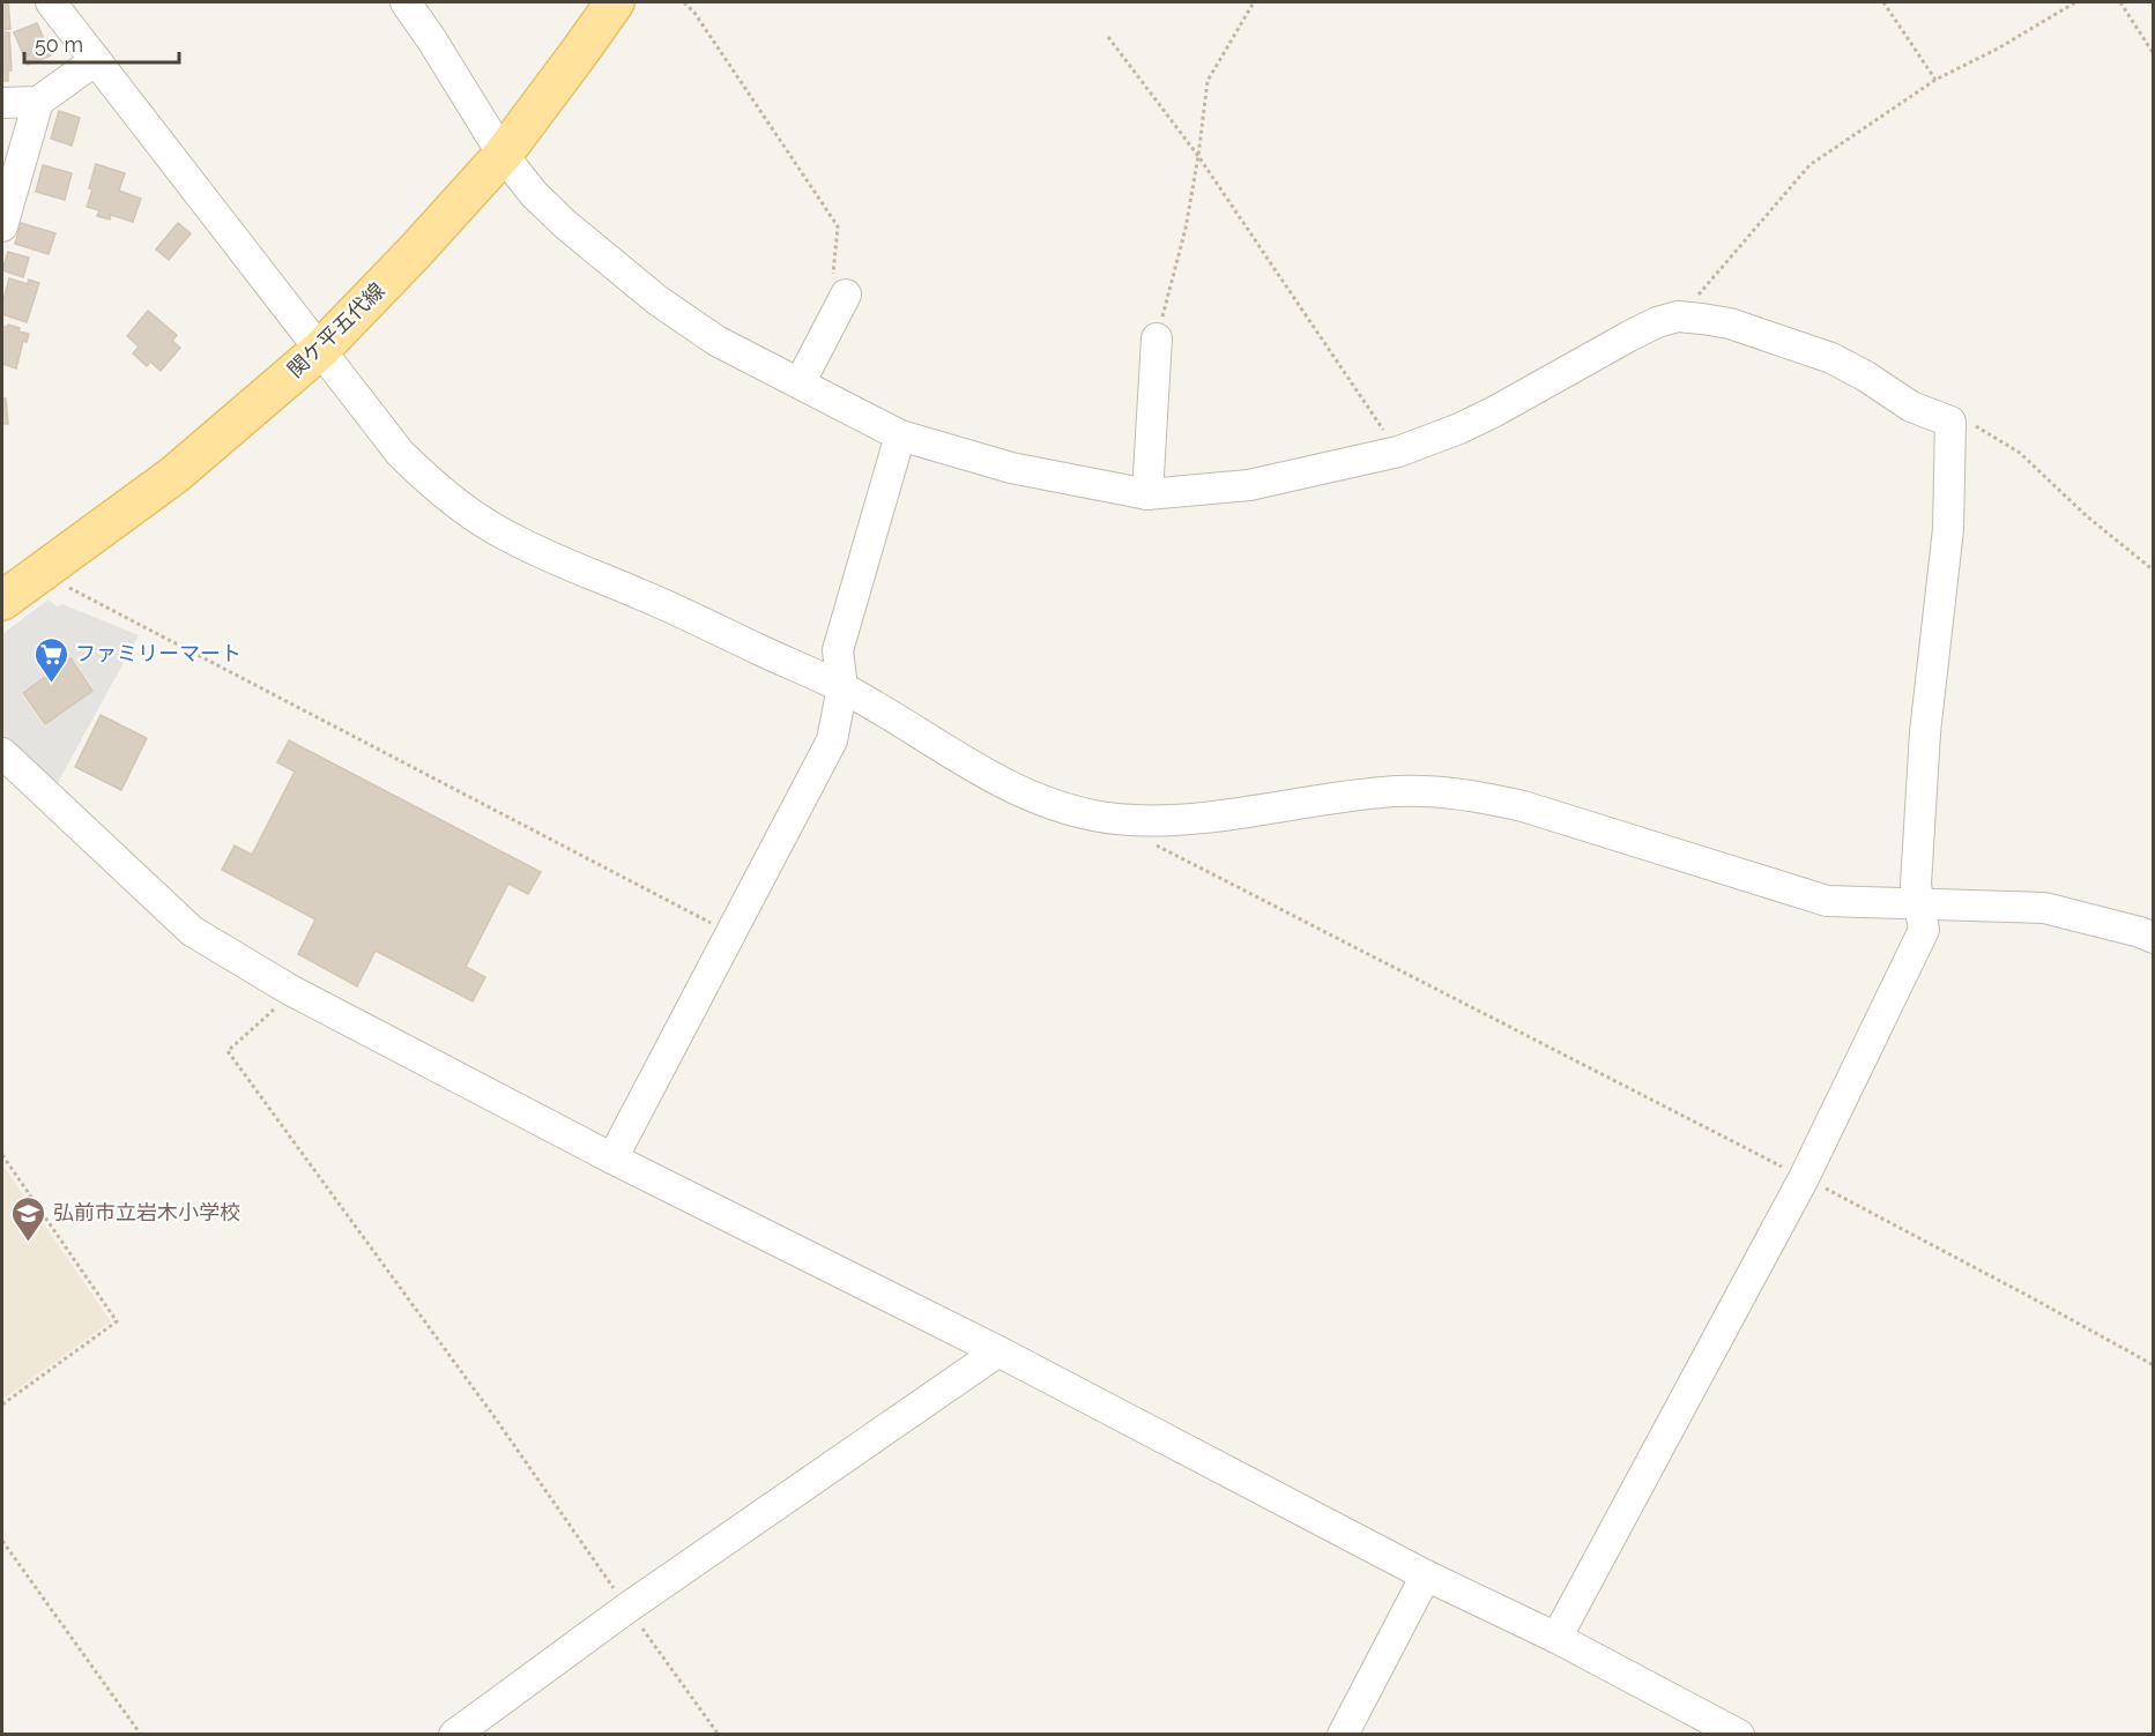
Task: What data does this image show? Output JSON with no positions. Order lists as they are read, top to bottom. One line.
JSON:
{"streets":{"main road":["関ケ平五代線"]},"places":{"supermarket":["ファミリーマート"],"school or university":["弘前市立岩木小学校"]},"scale_bar":"50 m"}
